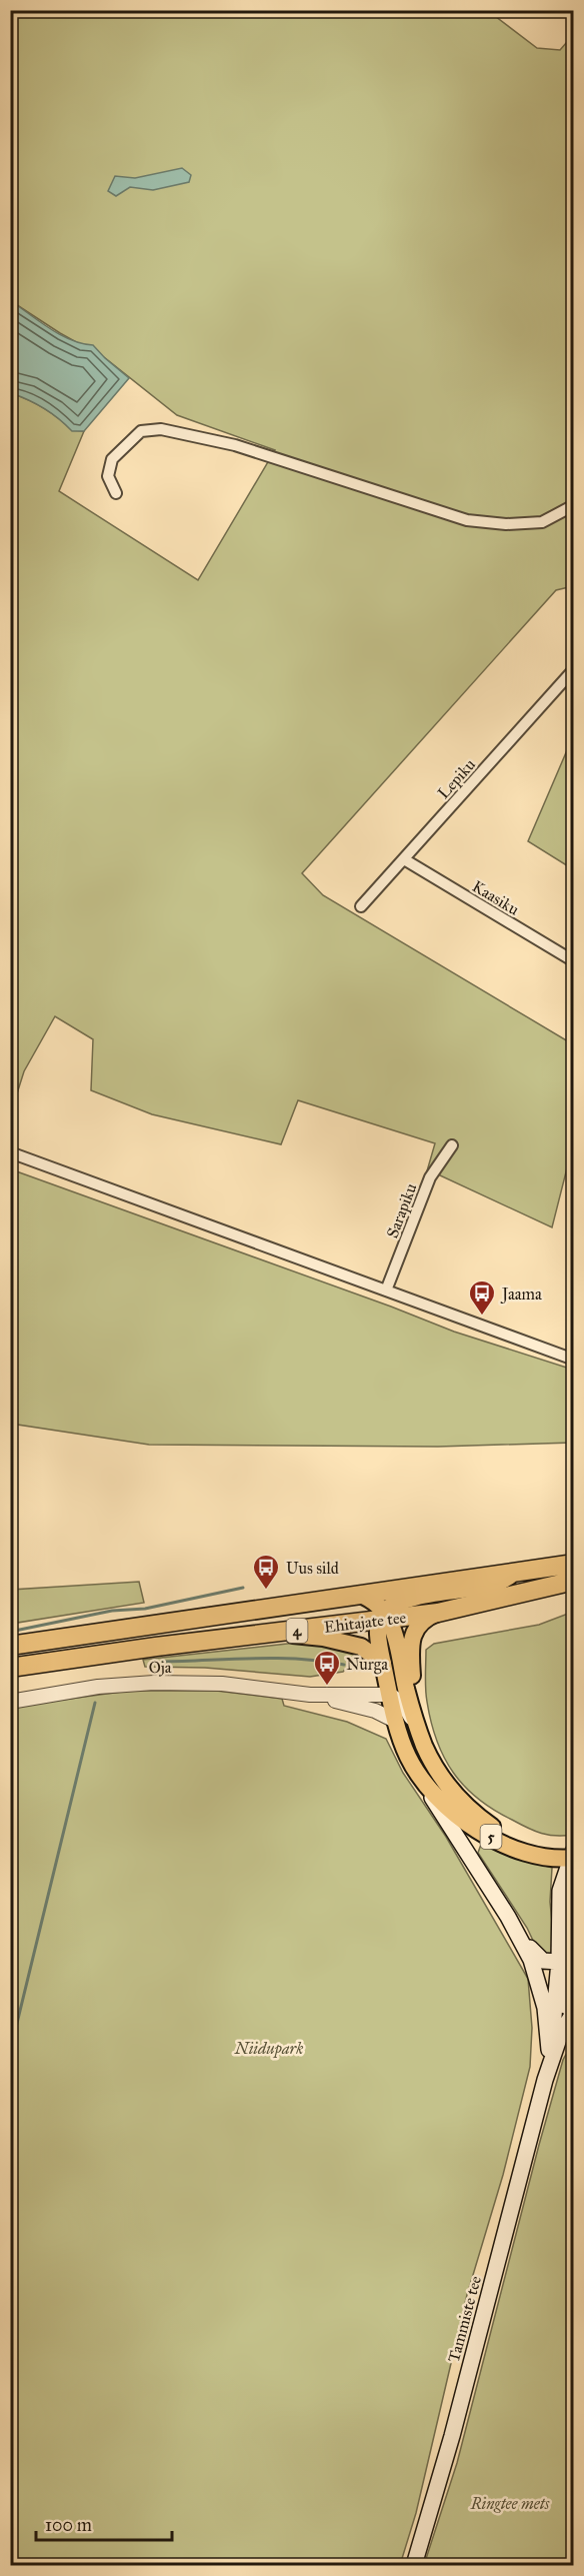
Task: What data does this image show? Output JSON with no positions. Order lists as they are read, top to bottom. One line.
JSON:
{"streets":{"highway":["Ehitajate tee","4"],"main road":["5","Tammiste tee"],"street":["Lepiku","Kaasiku","Sarapiku","Oja"]},"crossings":[["Lepiku","Kaasiku"],["Ehitajate tee","5"],["Oja","5"]],"parks":["Niidupark","Ringtee mets"],"places":{"bus stop":["Jaama","Uus sild","Nurga"]},"scale_bar":"100 m"}
